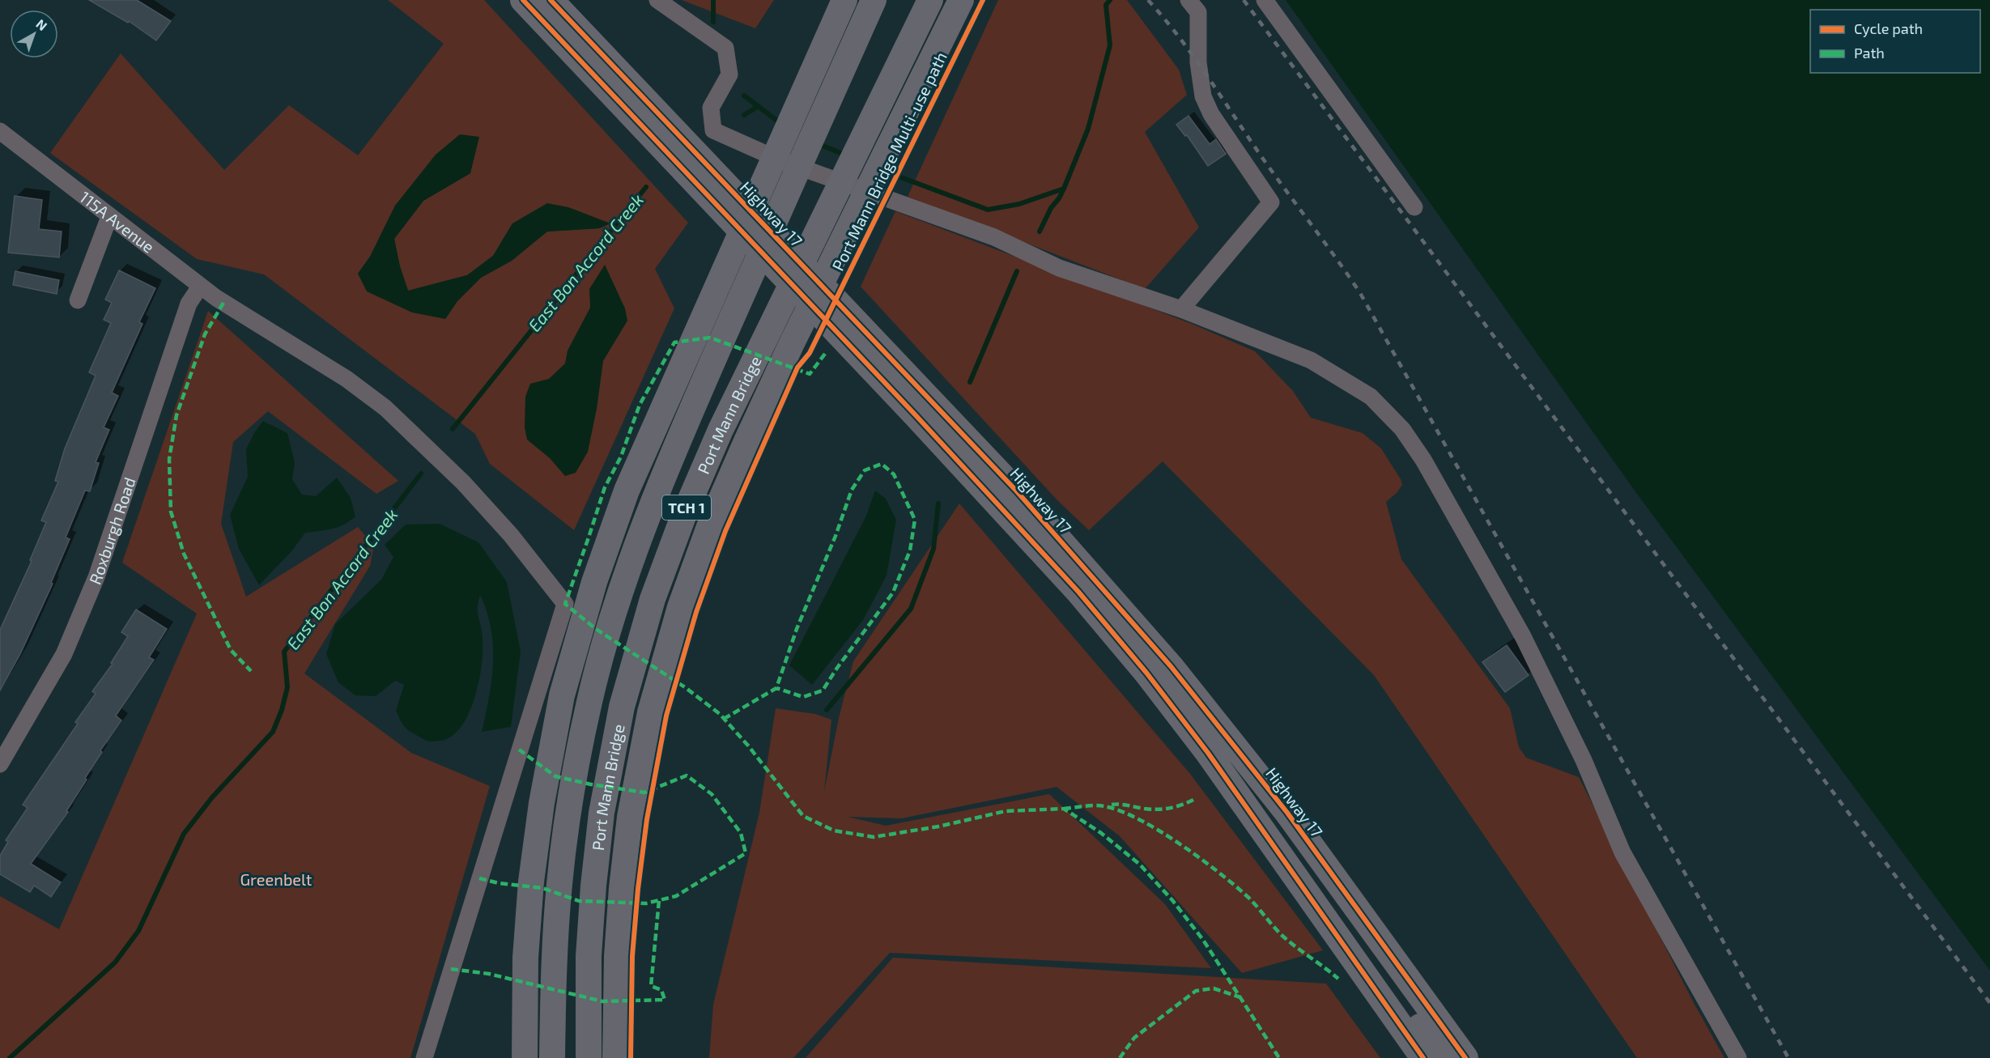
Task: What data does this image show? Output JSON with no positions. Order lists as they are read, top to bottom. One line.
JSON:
{"streets":{"highway":["Highway 17","Port Mann Bridge","TCH 1"],"street":["115A Avenue","Roxburgh Road"],"cycle path":["Port Mann Bridge Multi-use path"]},"crossings":[["115A Avenue","Roxburgh Road"]],"water":["East Bon Accord Creek"],"parks":["Greenbelt"],"legend":["Cycle path","Path"],"north":"top right"}
